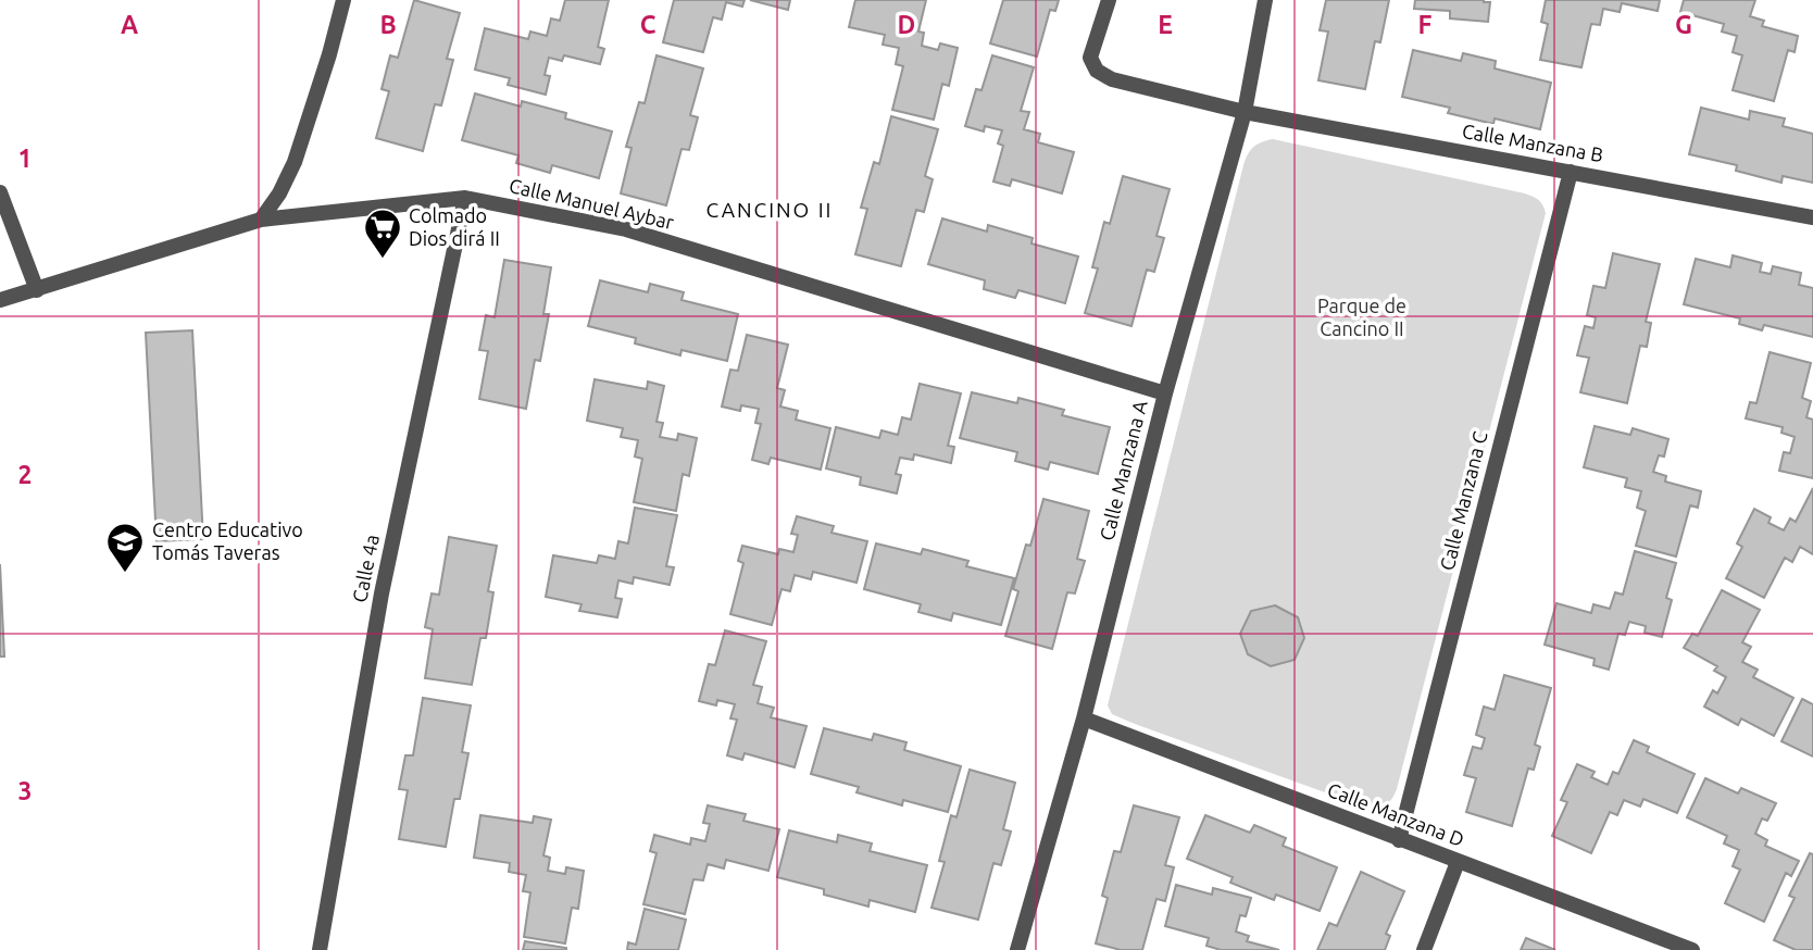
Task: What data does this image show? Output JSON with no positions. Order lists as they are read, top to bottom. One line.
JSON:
{"streets":{"street":["Calle Manzana B","Calle Manuel Aybar","Calle Manzana A","Calle Manzana C","Calle 4a","Calle Manzana D"]},"crossings":[["Calle Manzana B","Calle Manzana A"],["Calle Manzana B","Calle Manzana C"],["Calle Manuel Aybar","Calle Manzana A"],["Calle Manuel Aybar","Calle 4a"],["Calle Manzana A","Calle Manzana D"],["Calle Manzana C","Calle Manzana D"]],"districts":["CANCINO II"],"parks":["Parque de Cancino II"],"places":{"supermarket":["Colmado Dios dirá II"],"school or university":["Centro Educativo Tomás Taveras"]},"grid":{"columns":["A","B","C","D","E","F","G"],"rows":["1","2","3"]}}
